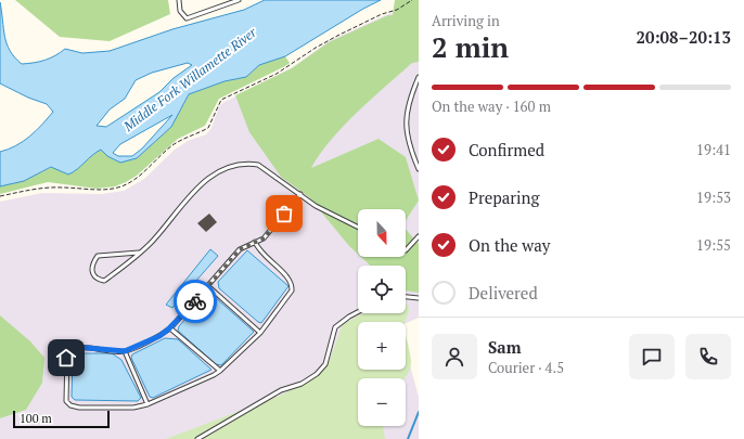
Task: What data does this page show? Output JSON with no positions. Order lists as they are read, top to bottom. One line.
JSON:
{"water":["Middle Fork Willamette River"],"scale_bar":"100 m","north":"bottom","page":{"heading":["2 min","Arriving in","20:08–20:13"],"panel":["Sam","Courier · 4.5"],"bar":"On the way · 160 m","list":[["Confirmed","19:41"],["Preparing","19:53"],["On the way","19:55"],"Delivered"],"map_buttons":["+","−"],"scale":"100 m"}}
